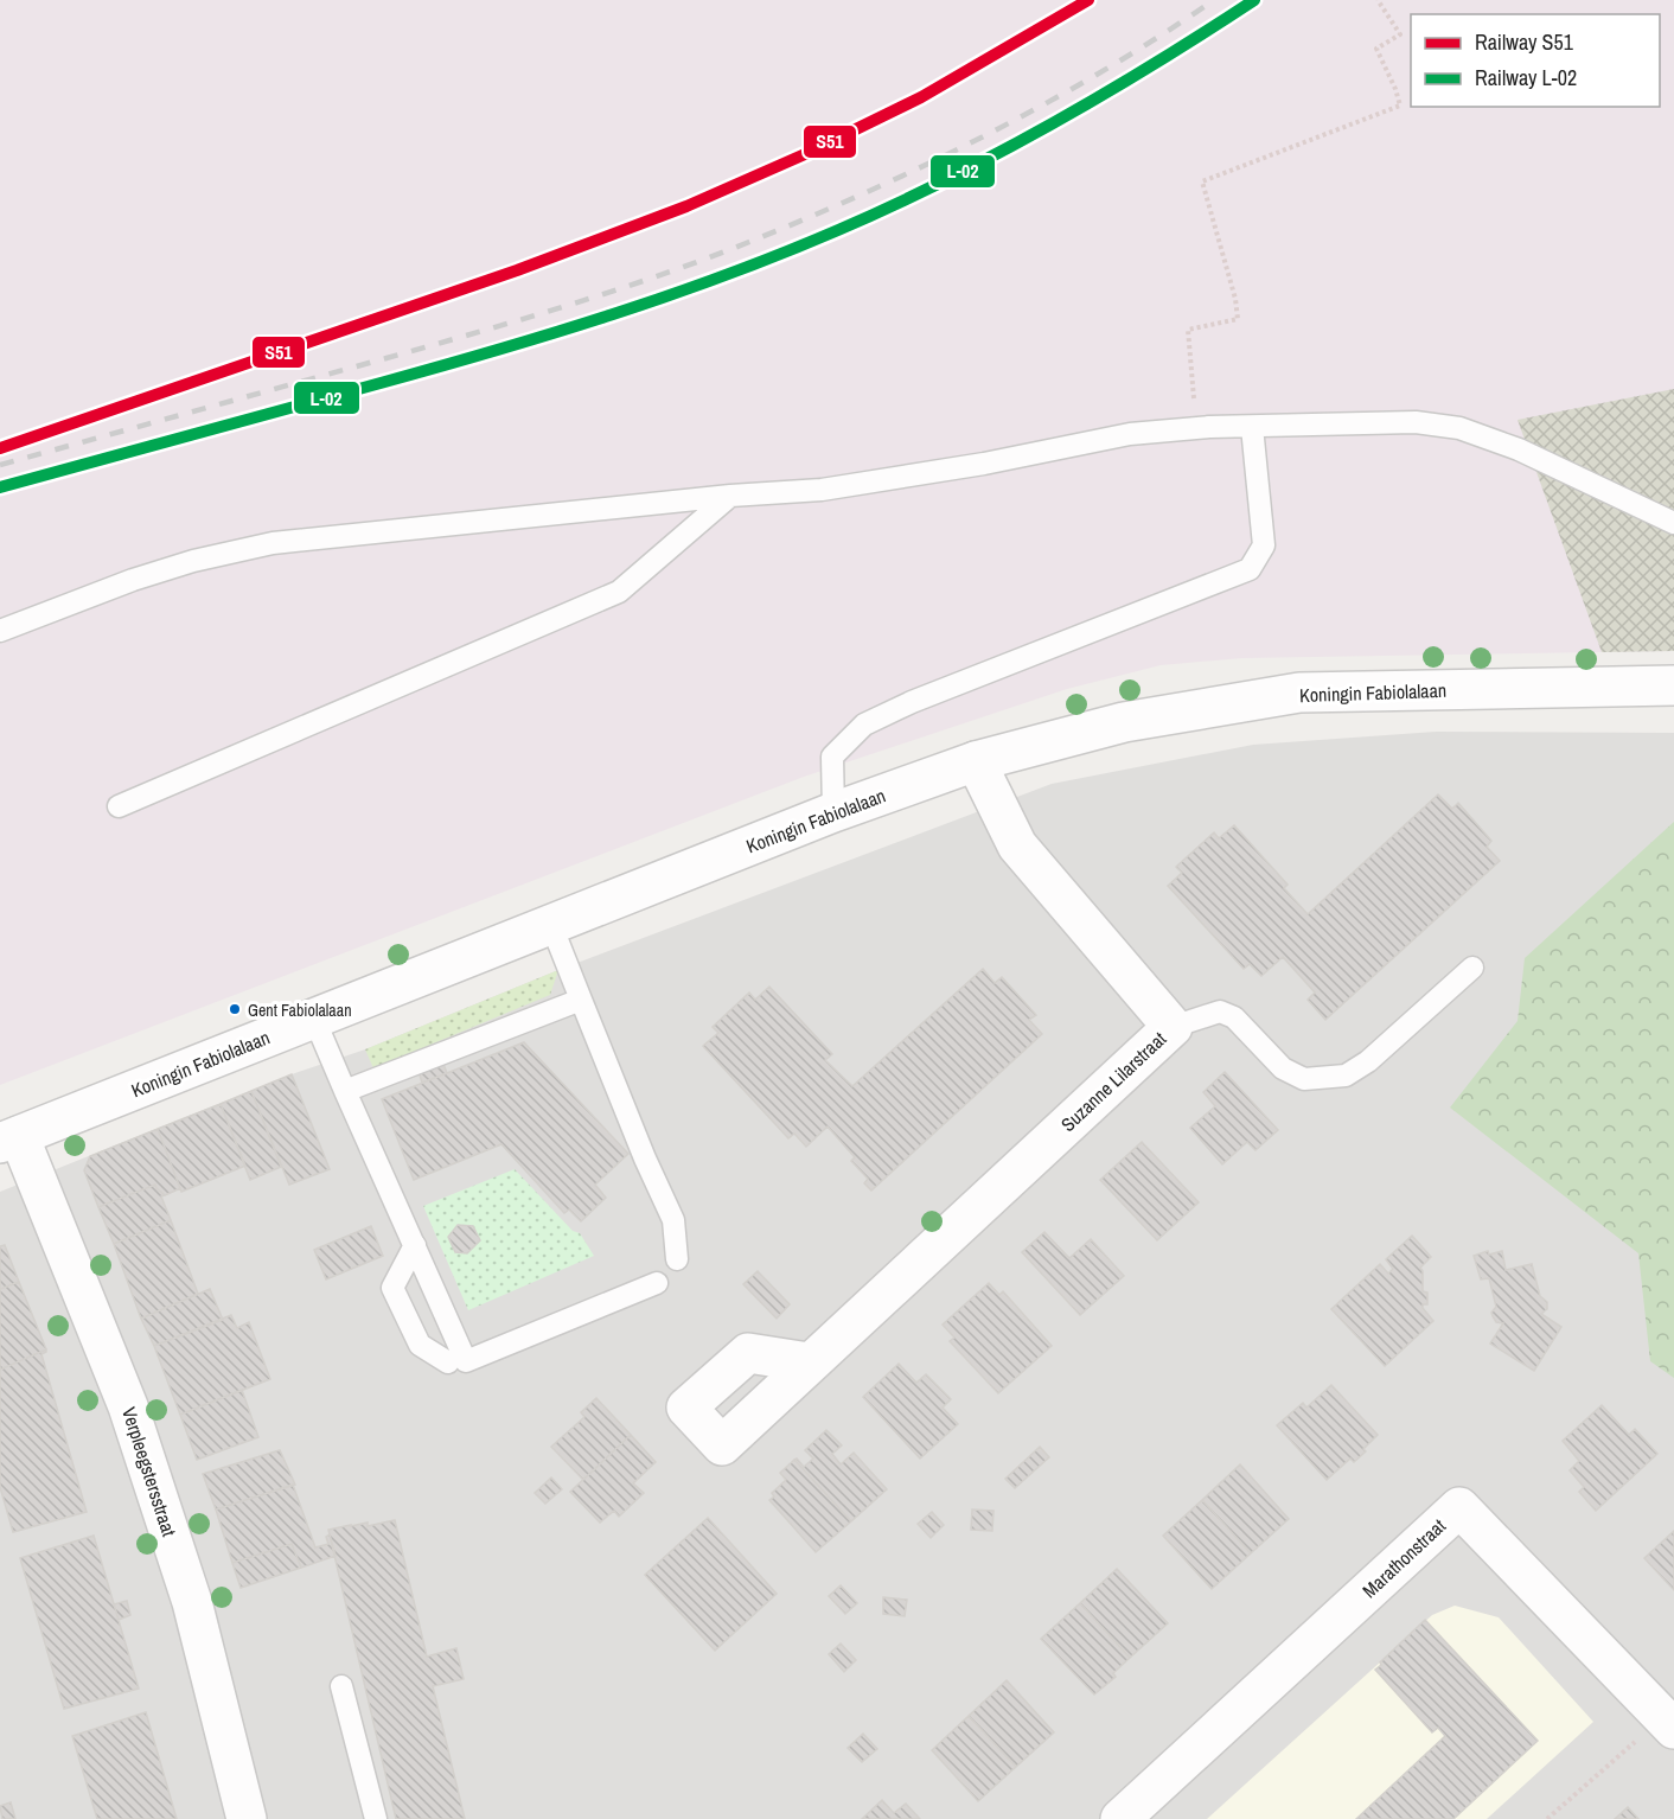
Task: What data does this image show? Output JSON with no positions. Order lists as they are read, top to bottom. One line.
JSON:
{"streets":{"street":["Koningin Fabiolalaan","Suzanne Lilarstraat","Verpleegstersstraat","Marathonstraat"]},"crossings":[["Koningin Fabiolalaan","Suzanne Lilarstraat"],["Koningin Fabiolalaan","Verpleegstersstraat"]],"places":["Gent Fabiolalaan"],"lines":["rail line S51","rail line L-02"],"legend":["Railway S51","Railway L-02"]}
